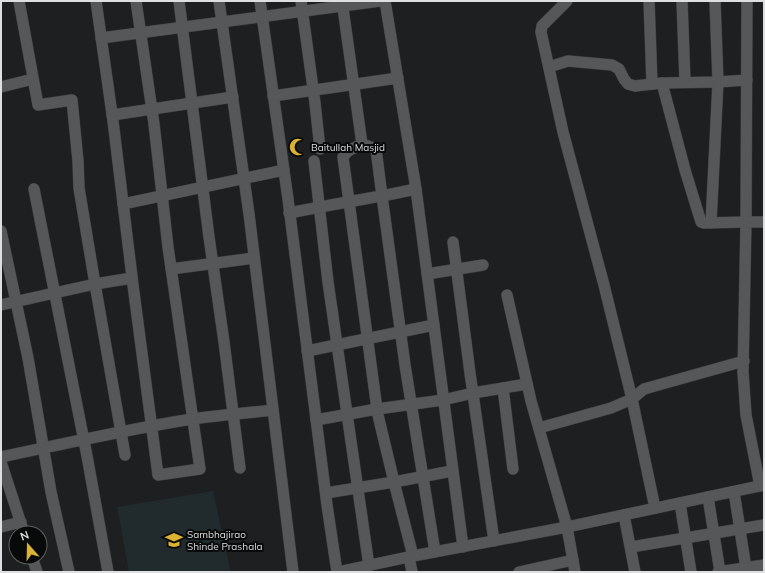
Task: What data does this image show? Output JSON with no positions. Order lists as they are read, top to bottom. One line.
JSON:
{"places":{"mosque":["Baitullah Masjid"],"school or university":["Sambhajirao Shinde Prashala"]},"north":"top"}
